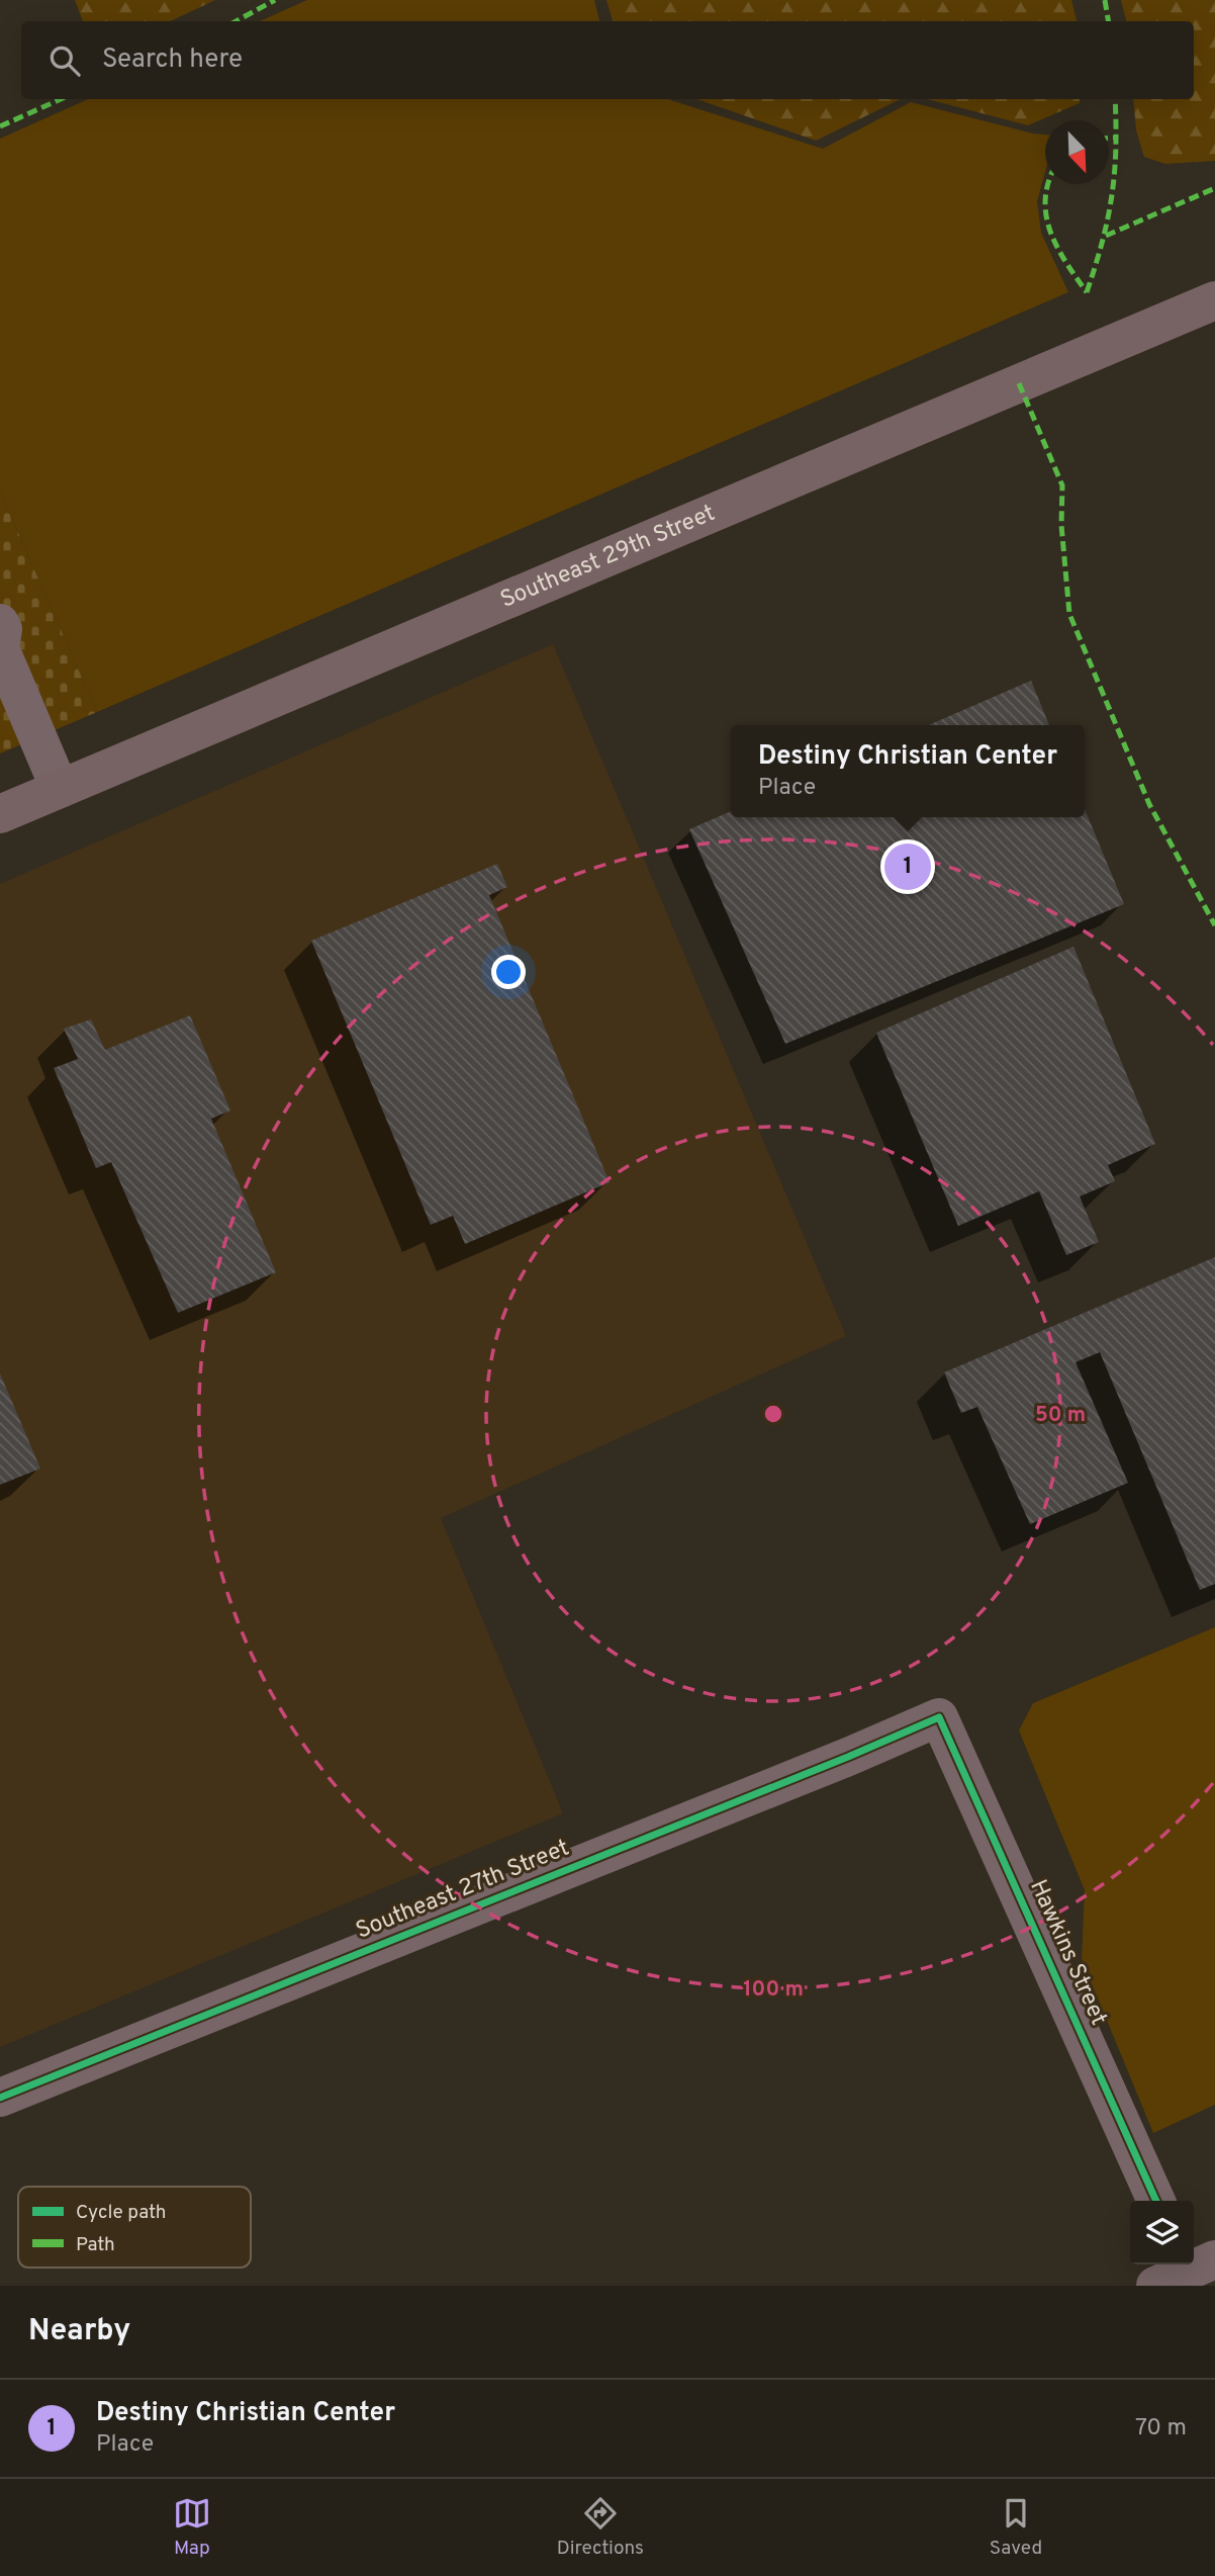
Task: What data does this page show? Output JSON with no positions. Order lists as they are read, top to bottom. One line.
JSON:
{"streets":{"main road":["Southeast 29th Street"],"street":["Southeast 27th Street","Hawkins Street"]},"crossings":[["Southeast 27th Street","Hawkins Street"]],"legend":["Cycle path","Path"],"north":"bottom right","page":{"search":"Search here","popup":["Destiny Christian Center","Place"],"pins":"1","heading":"Nearby","list":[{"mark":"1","name":"Destiny Christian Center","note":"Place","value":"70 m"}],"nav":["Map","Directions","Saved"]},"rings":["50 m","100 m"]}
